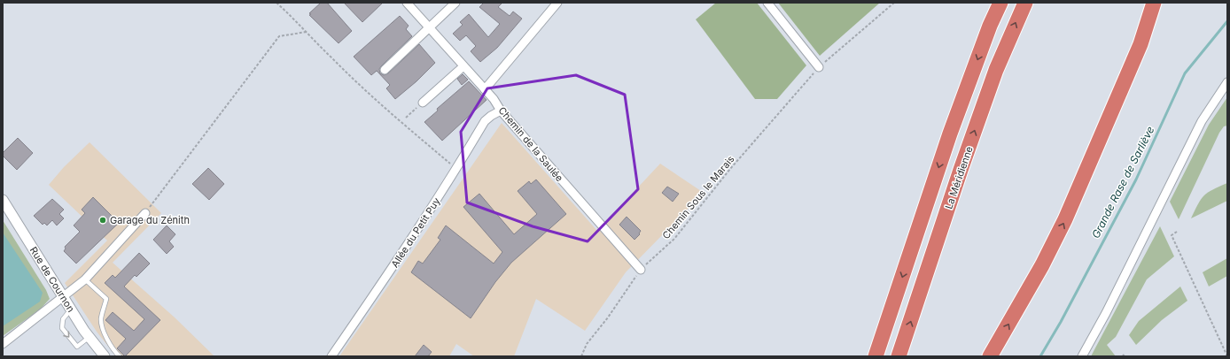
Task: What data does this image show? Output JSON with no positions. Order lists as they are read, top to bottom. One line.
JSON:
{"streets":{"highway":["La Méridienne"],"street":["Chemin de la Saulée","Allée du Petit Puy","Rue de Cournon"],"path":["Chemin Sous le Marais"]},"crossings":[["Chemin de la Saulée","Chemin Sous le Marais"],["Chemin de la Saulée","Allée du Petit Puy"]],"water":["Grande Rase de Sarliève"],"places":["Garage du Zénith"]}
